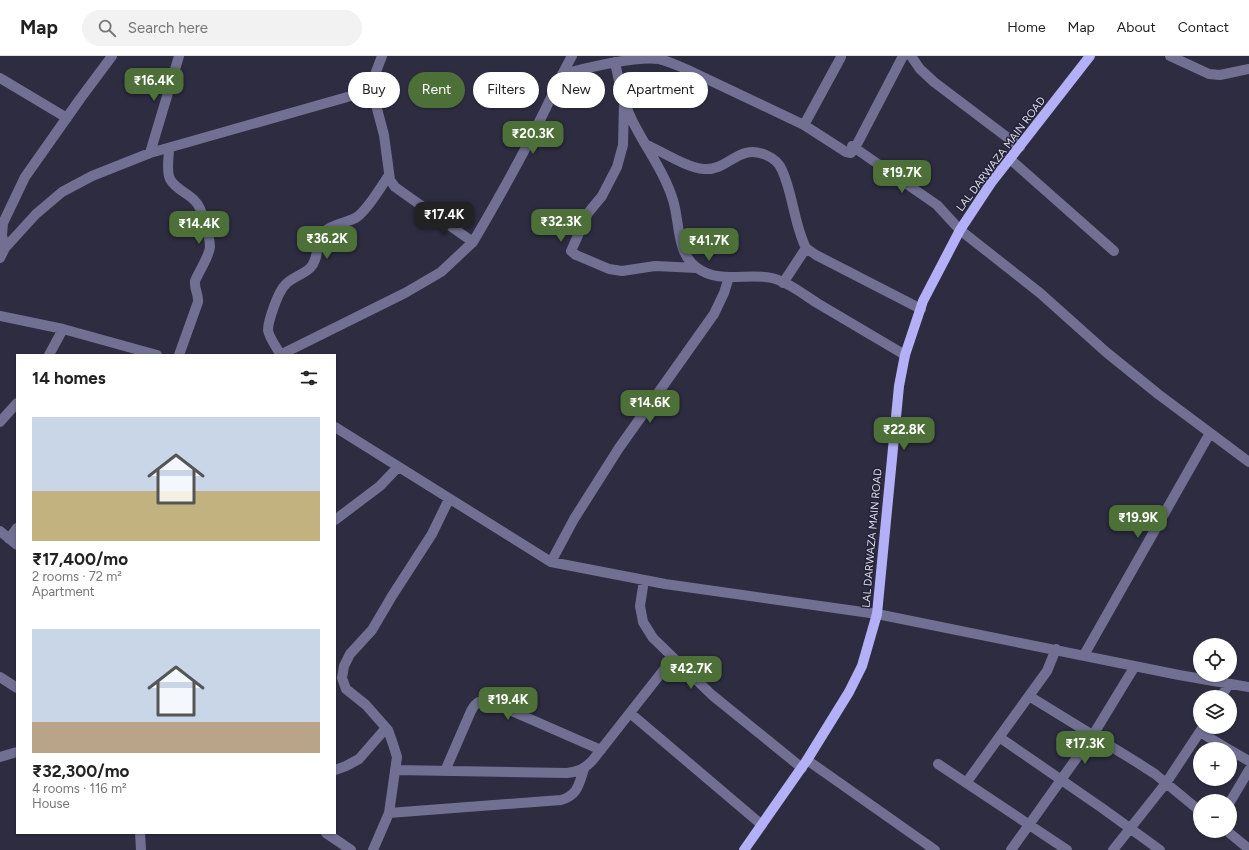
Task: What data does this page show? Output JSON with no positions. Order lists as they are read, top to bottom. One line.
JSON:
{"streets":{"main road":["LAL DARWAZA MAIN ROAD"]},"page":{"header":"Map","search":"Search here","nav":["Home","Map","About","Contact"],"price":["₹16.4K","₹20.3K","₹19.7K","₹17.4K","₹32.3K","₹14.4K","₹36.2K","₹41.7K","₹14.6K","₹22.8K","₹19.9K","₹42.7K","₹19.4K","₹17.3K"],"chip":["Buy","Rent","Filters","New","Apartment"],"heading":"14 homes","list":[{"name":"₹17,400/mo","note":"2 rooms · 72 m² · Apartment"},{"name":"₹32,300/mo","note":"4 rooms · 116 m² · House"}],"map_buttons":["+","−"]}}
